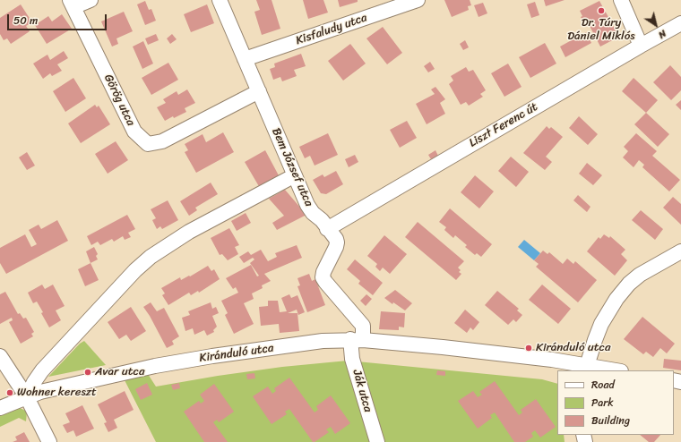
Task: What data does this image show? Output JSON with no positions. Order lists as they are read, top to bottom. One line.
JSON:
{"streets":{"street":["Kisfaludy utca","Görög utca","Liszt Ferenc út","Bem József utca","Kiránduló utca","Ják utca"]},"crossings":[["Kisfaludy utca","Bem József utca"],["Görög utca","Bem József utca"],["Liszt Ferenc út","Bem József utca"],["Bem József utca","Kiránduló utca"],["Bem József utca","Ják utca"],["Kiránduló utca","Ják utca"]],"places":["Dr. Túry Dániel Miklós","Kiránduló utca","Avar utca","Wohner kereszt"],"legend":["Road","Park","Building"],"scale_bar":"50 m","north":"bottom right"}
